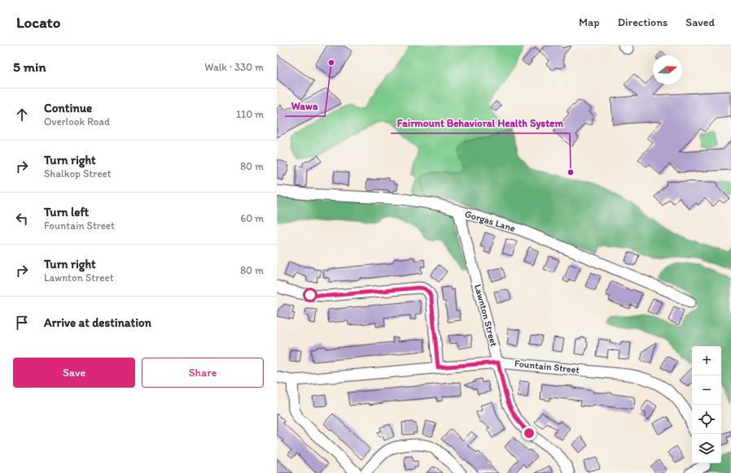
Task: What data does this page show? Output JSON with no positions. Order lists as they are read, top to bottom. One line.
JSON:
{"streets":{"street":["Gorgas Lane","Lawnton Street","Fountain Street"]},"crossings":[["Gorgas Lane","Lawnton Street"],["Lawnton Street","Fountain Street"]],"places":["Wawa","Fairmount Behavioral Health System"],"north":"right","page":{"header":"Locato","nav":["Map","Directions","Saved"],"heading":["5 min","Walk · 330 m"],"list":[["Continue","Overlook Road","110 m"],["Turn right","Shalkop Street","80 m"],["Turn left","Fountain Street","60 m"],["Turn right","Lawnton Street","80 m"],"Arrive at destination"],"map_buttons":["+","−"],"buttons":["Save","Share"]}}
